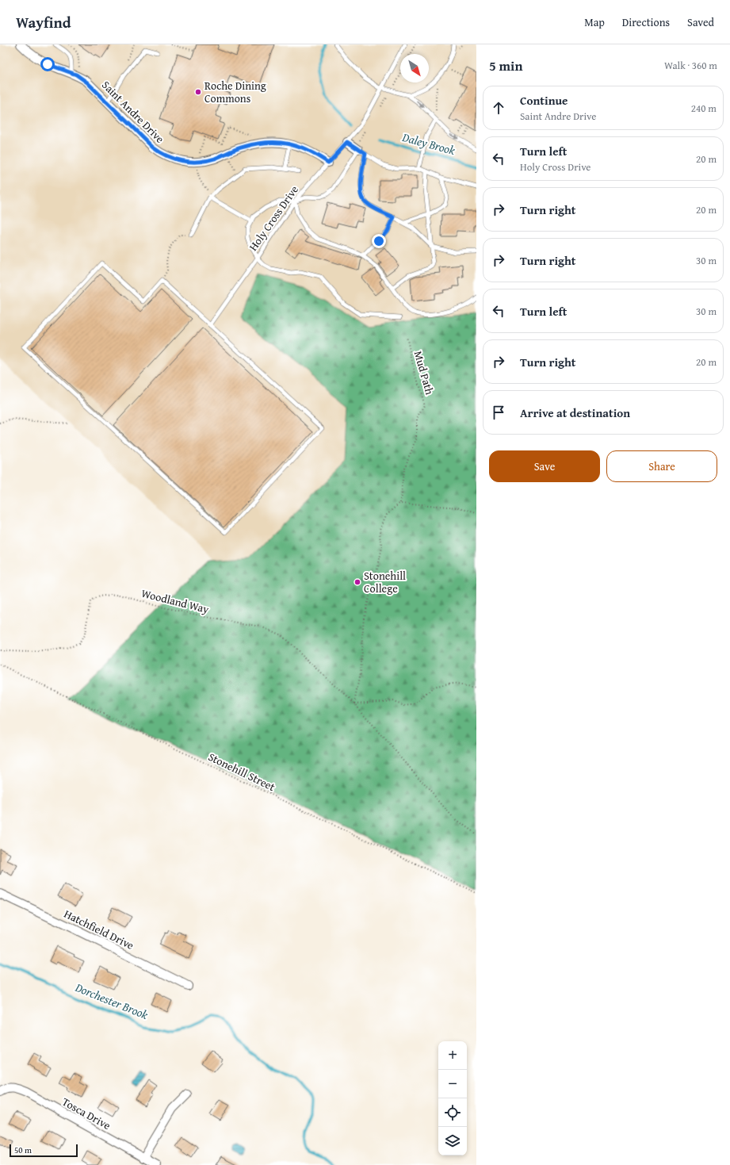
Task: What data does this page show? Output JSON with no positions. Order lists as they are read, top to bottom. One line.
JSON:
{"streets":{"street":["Saint Andre Drive","Hatchfield Drive","Tosca Drive"],"lane":["Holy Cross Drive"],"path":["Mud Path","Woodland Way","Stonehill Street"]},"crossings":[["Saint Andre Drive","Holy Cross Drive"]],"water":["Daley Brook","Dorchester Brook"],"places":["Roche Dining Commons","Stonehill College"],"scale_bar":"50 m","north":"bottom right","page":{"header":"Wayfind","nav":["Map","Directions","Saved"],"heading":["5 min","Walk · 360 m"],"list":[["Continue","Saint Andre Drive","240 m"],["Turn left","Holy Cross Drive","20 m"],["Turn right","20 m"],["Turn right","30 m"],["Turn left","30 m"],["Turn right","20 m"],"Arrive at destination"],"buttons":["Save","Share"],"map_buttons":["+","−"],"scale":"50 m"}}
